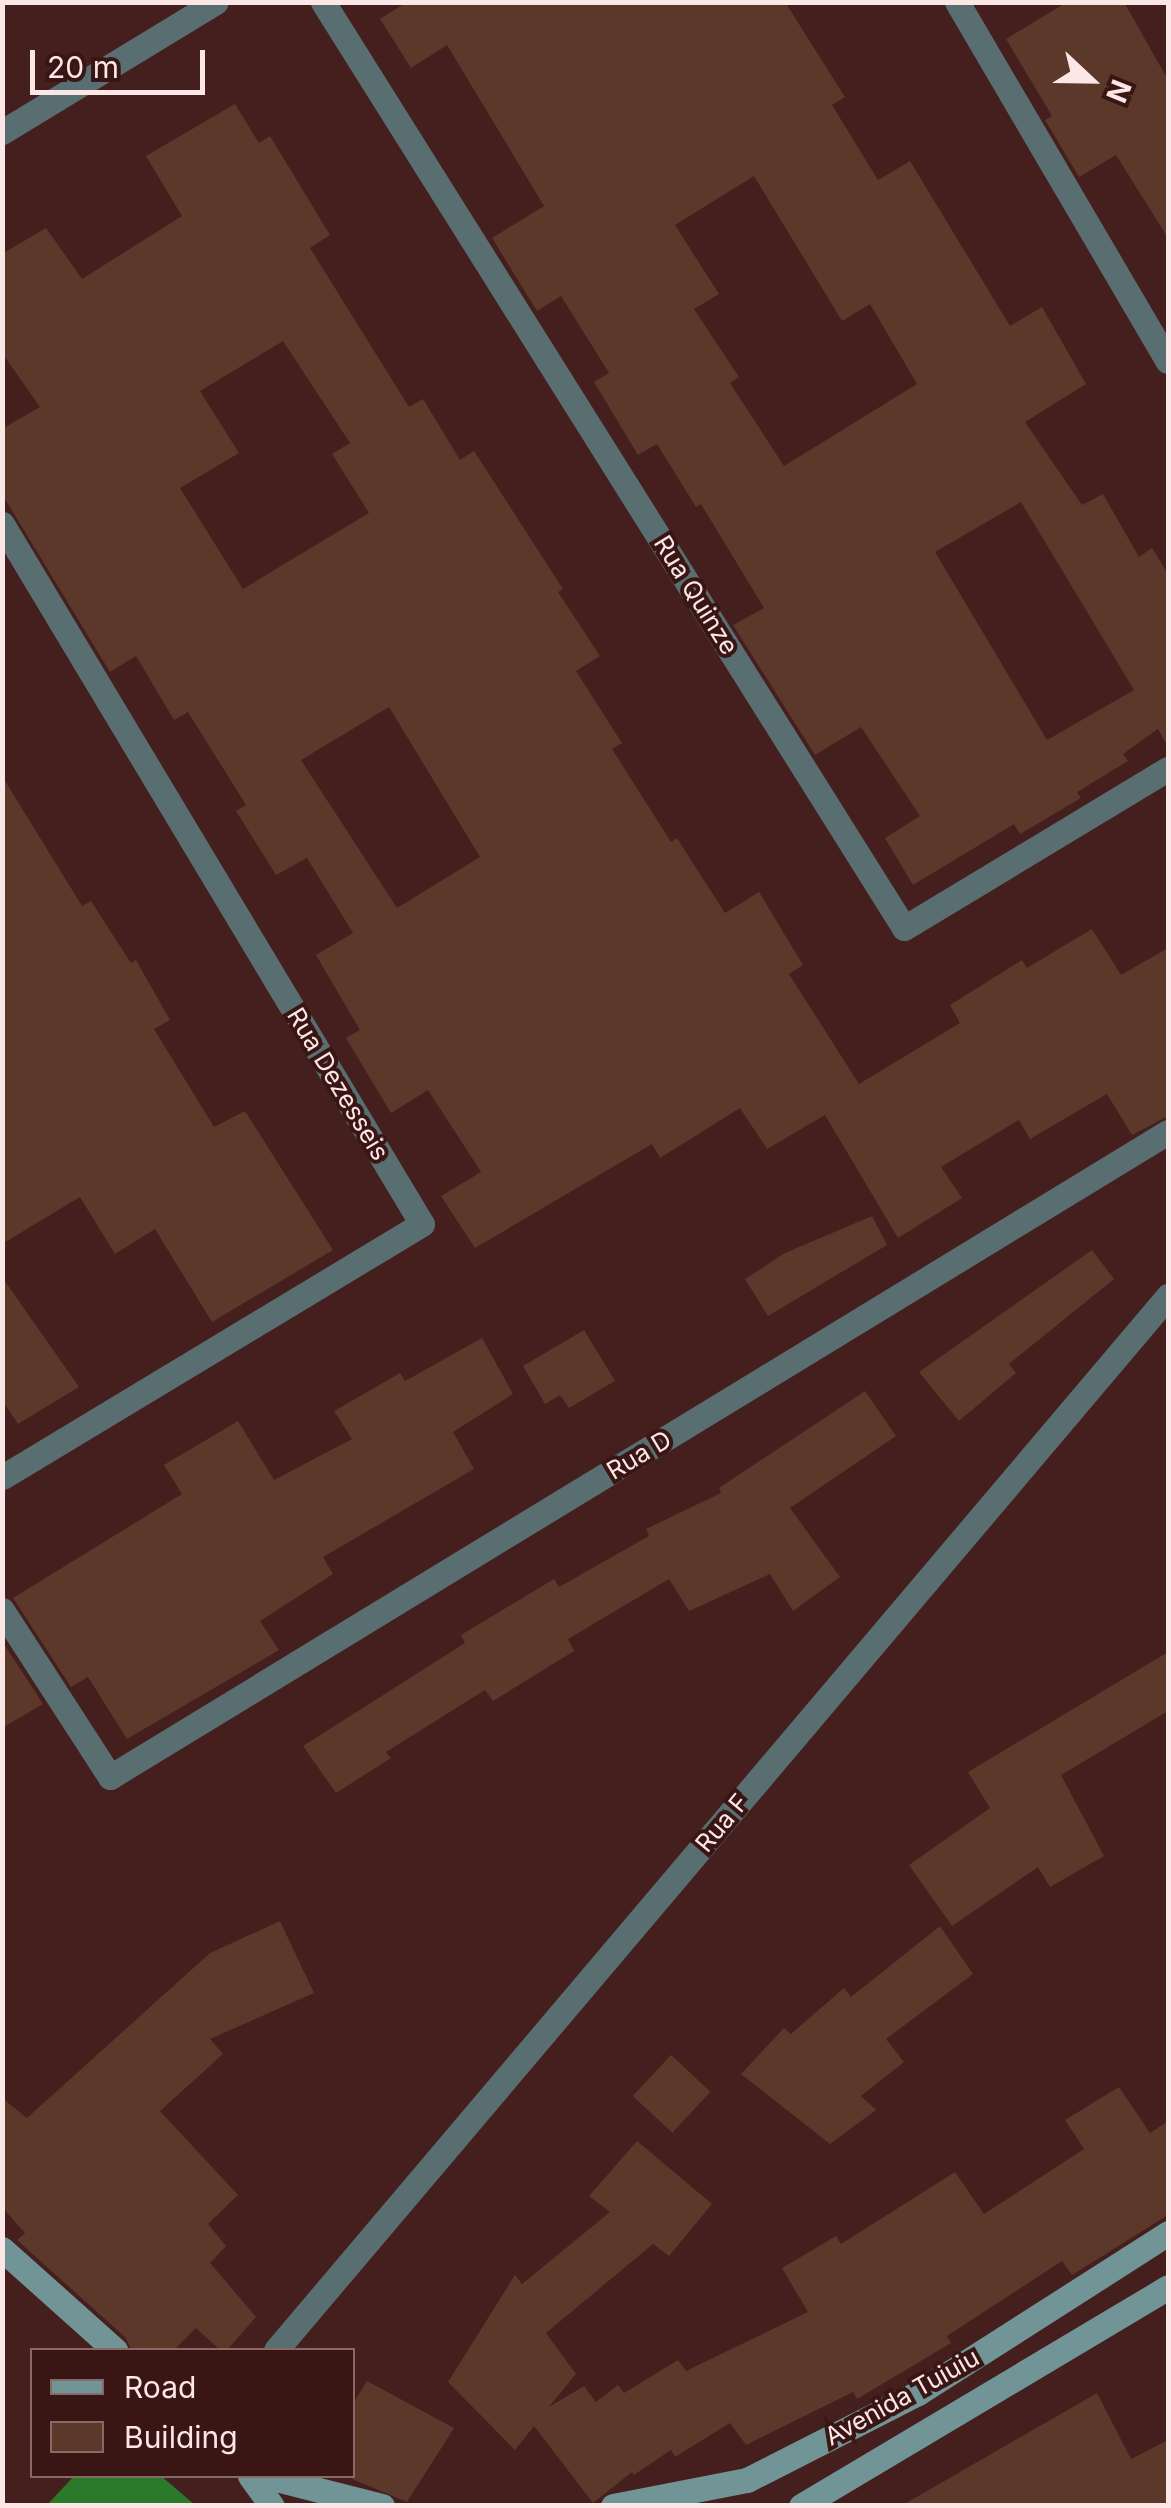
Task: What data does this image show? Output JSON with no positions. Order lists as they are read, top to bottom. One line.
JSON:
{"streets":{"main road":["Avenida Tuiuiu"],"street":["Rua Quinze","Rua Dezesseis","Rua D","Rua F"]},"legend":["Road","Building"],"scale_bar":"20 m","north":"right"}
